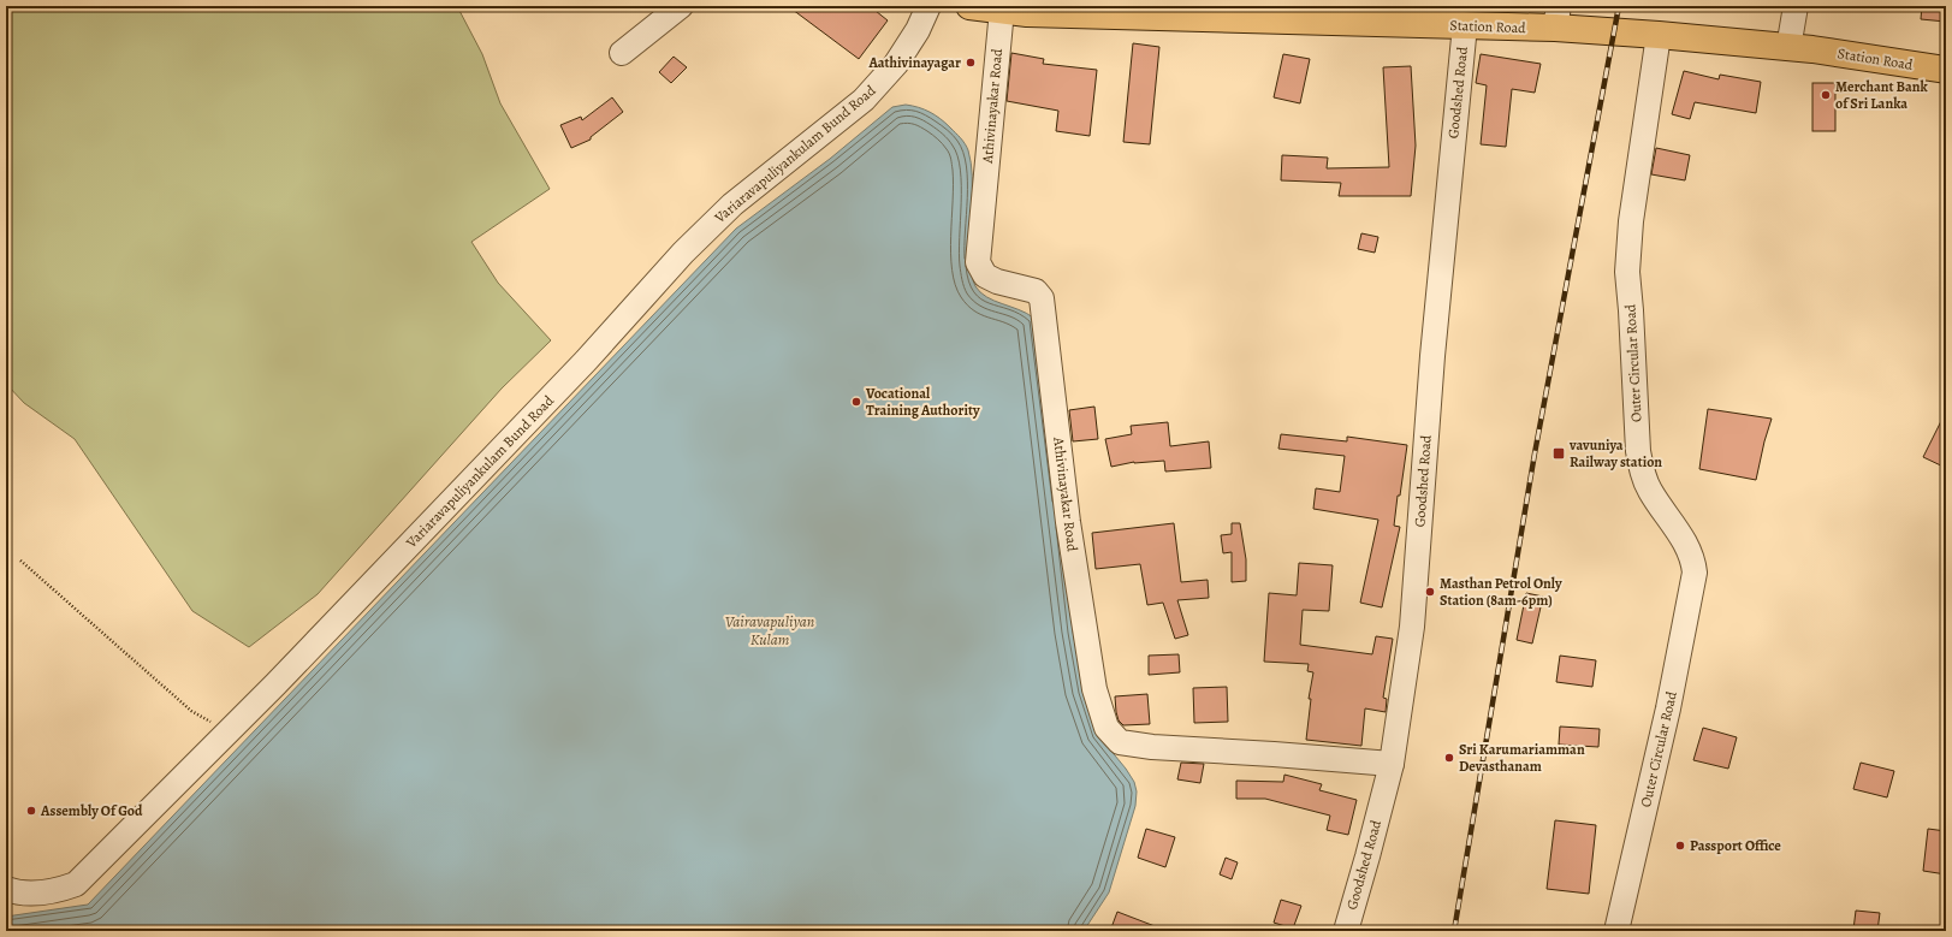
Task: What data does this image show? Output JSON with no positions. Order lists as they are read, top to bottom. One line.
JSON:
{"streets":{"main road":["Station Road"],"street":["Goodshed Road","Athivinayakar Road","Variaravapuliyankulam Bund Road","Outer Circular Road"]},"crossings":[["Station Road","Goodshed Road"],["Station Road","Athivinayakar Road"],["Station Road","Outer Circular Road"],["Goodshed Road","Athivinayakar Road"]],"water":["Vairavapuliyan Kulam"],"places":{"other":["Aathivinayagar","Merchant Bank of Sri Lanka","Vocational Training Authority","Masthan Petrol Only Station (8am-6pm)","Sri Karumariamman Devasthanam","Assembly Of God","Passport Office"],"transit":["vavuniya Railway station"]}}
